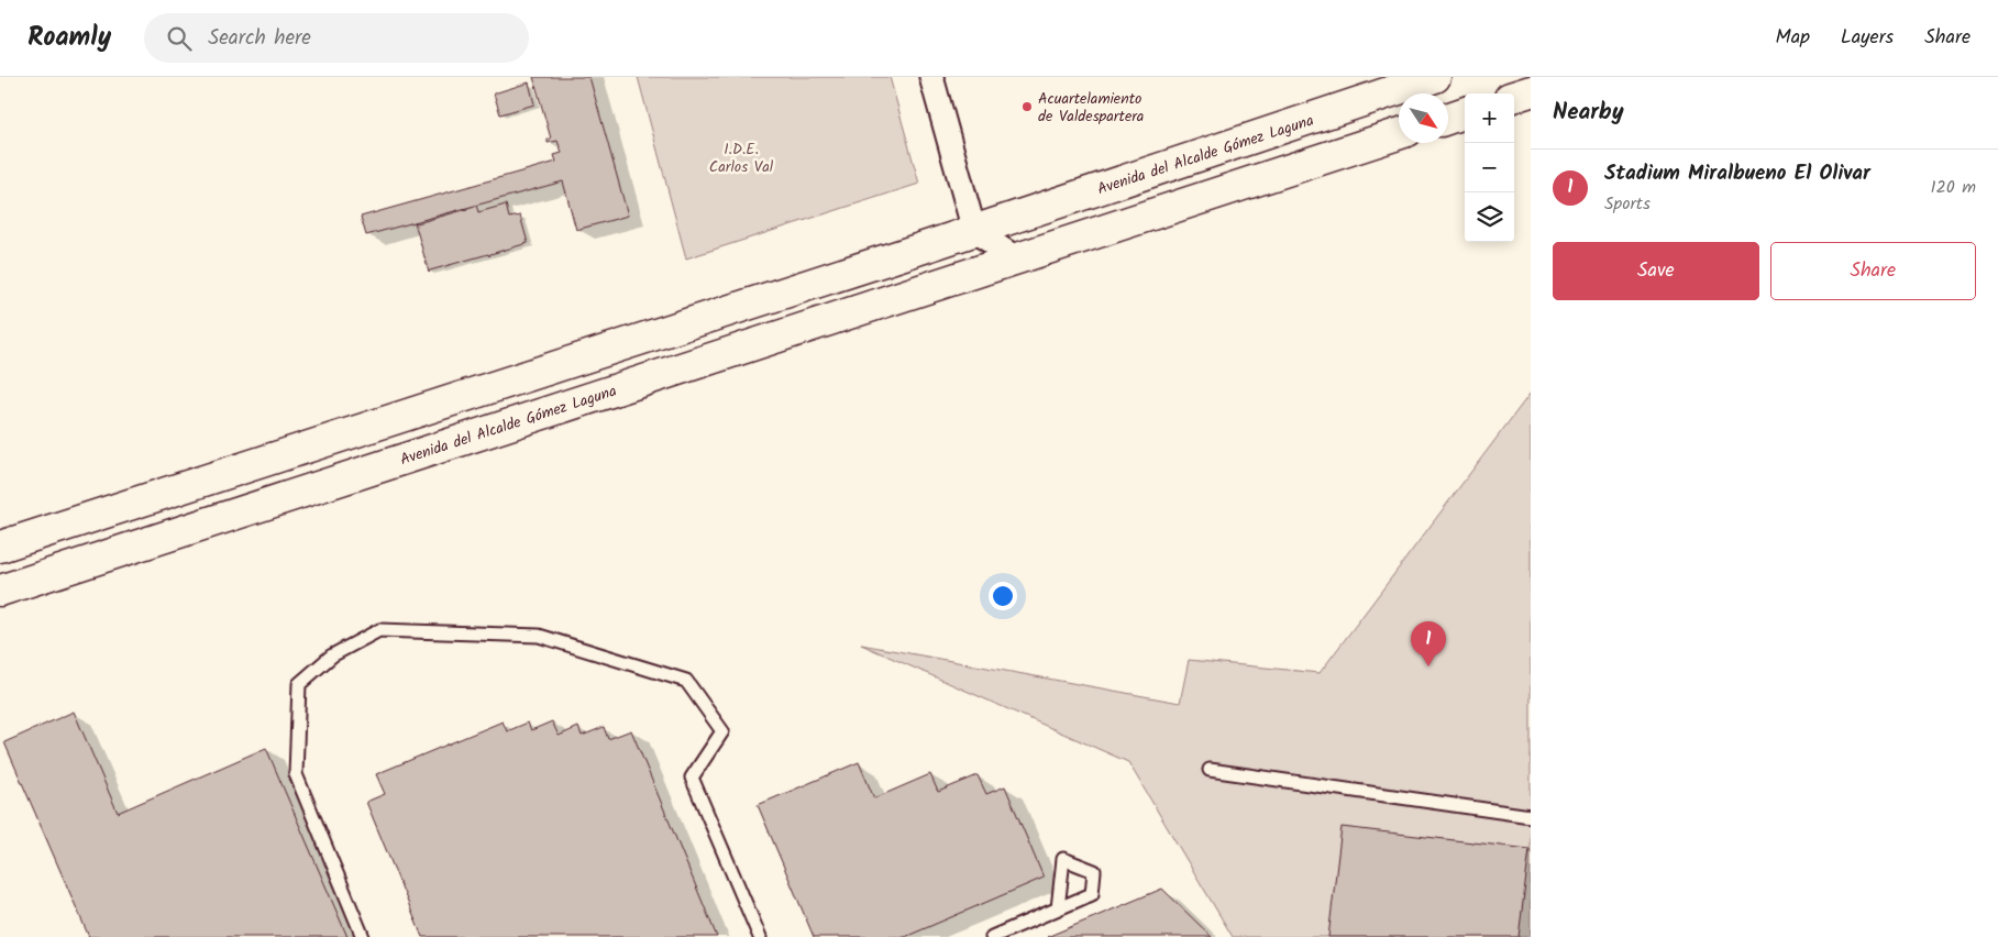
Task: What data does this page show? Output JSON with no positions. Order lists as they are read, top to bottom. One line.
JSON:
{"streets":{"main road":["Avenida del Alcalde Gómez Laguna"]},"parks":["I.D.E. Carlos Val"],"places":["Acuartelamiento de Valdespartera"],"north":"bottom right","page":{"header":"Roamly","search":"Search here","nav":["Map","Layers","Share"],"heading":"Nearby","map_buttons":["+","−"],"list":[{"mark":"1","name":"Stadium Miralbueno El Olivar","note":"Sports","value":"120 m"}],"buttons":["Save","Share"],"pins":"1"}}
